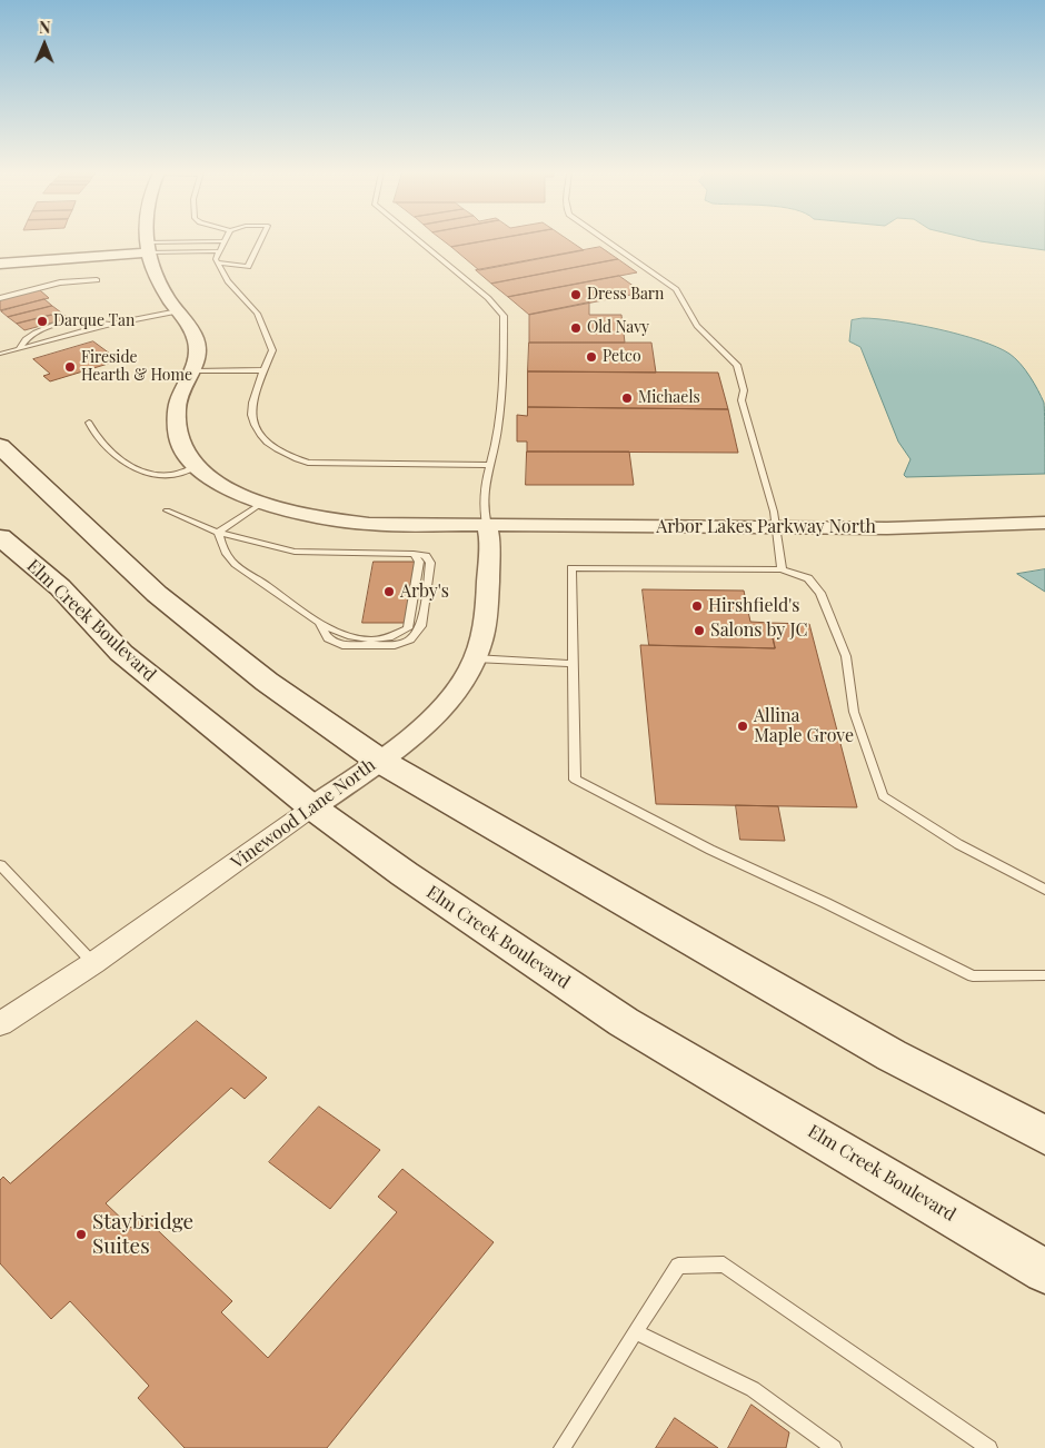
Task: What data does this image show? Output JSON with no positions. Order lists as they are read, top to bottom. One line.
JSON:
{"streets":{"main road":["Elm Creek Boulevard"],"street":["Arbor Lakes Parkway North","Vinewood Lane North"]},"crossings":[["Arbor Lakes Parkway North","Vinewood Lane North"],["Elm Creek Boulevard","Vinewood Lane North"]],"places":["Dress Barn","Darque Tan","Old Navy","Petco","Fireside Hearth & Home","Michaels","Arby's","Hirshfield's","Salons by JC","Allina Maple Grove","Staybridge Suites"],"north":"top"}
